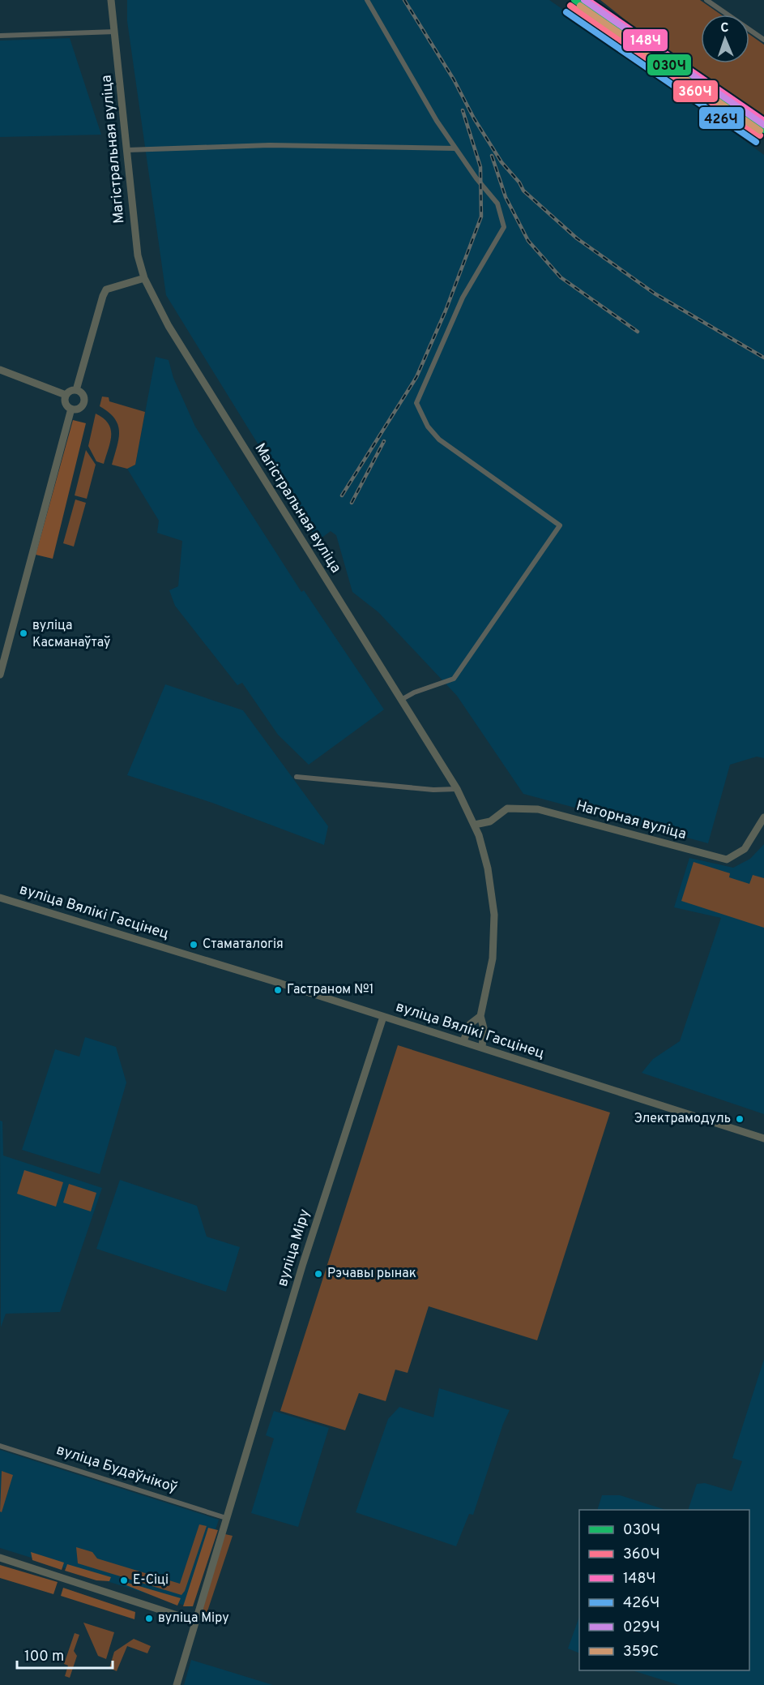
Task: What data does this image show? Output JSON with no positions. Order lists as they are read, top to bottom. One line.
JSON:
{"streets":{"main road":["Магістральная вуліца","Нагорная вуліца","вуліца Вялікі Гасцінец","вуліца Міру"],"street":["вуліца Будаўнікоў"]},"crossings":[["Магістральная вуліца","Нагорная вуліца"],["вуліца Вялікі Гасцінец","вуліца Міру"],["вуліца Міру","вуліца Будаўнікоў"]],"places":["вуліца Касманаўтаў","Стаматалогія","Гастраном №1","Электрамодуль","Рэчавы рынак","Е-Сіці","вуліца Міру"],"lines":["transit line 030Ч","transit line 148Ч","transit line 029Ч","transit line 360Ч","transit line 359С","transit line 426Ч"],"legend":["030Ч","360Ч","148Ч","426Ч","029Ч","359С"],"scale_bar":"100 m","north":"top"}
